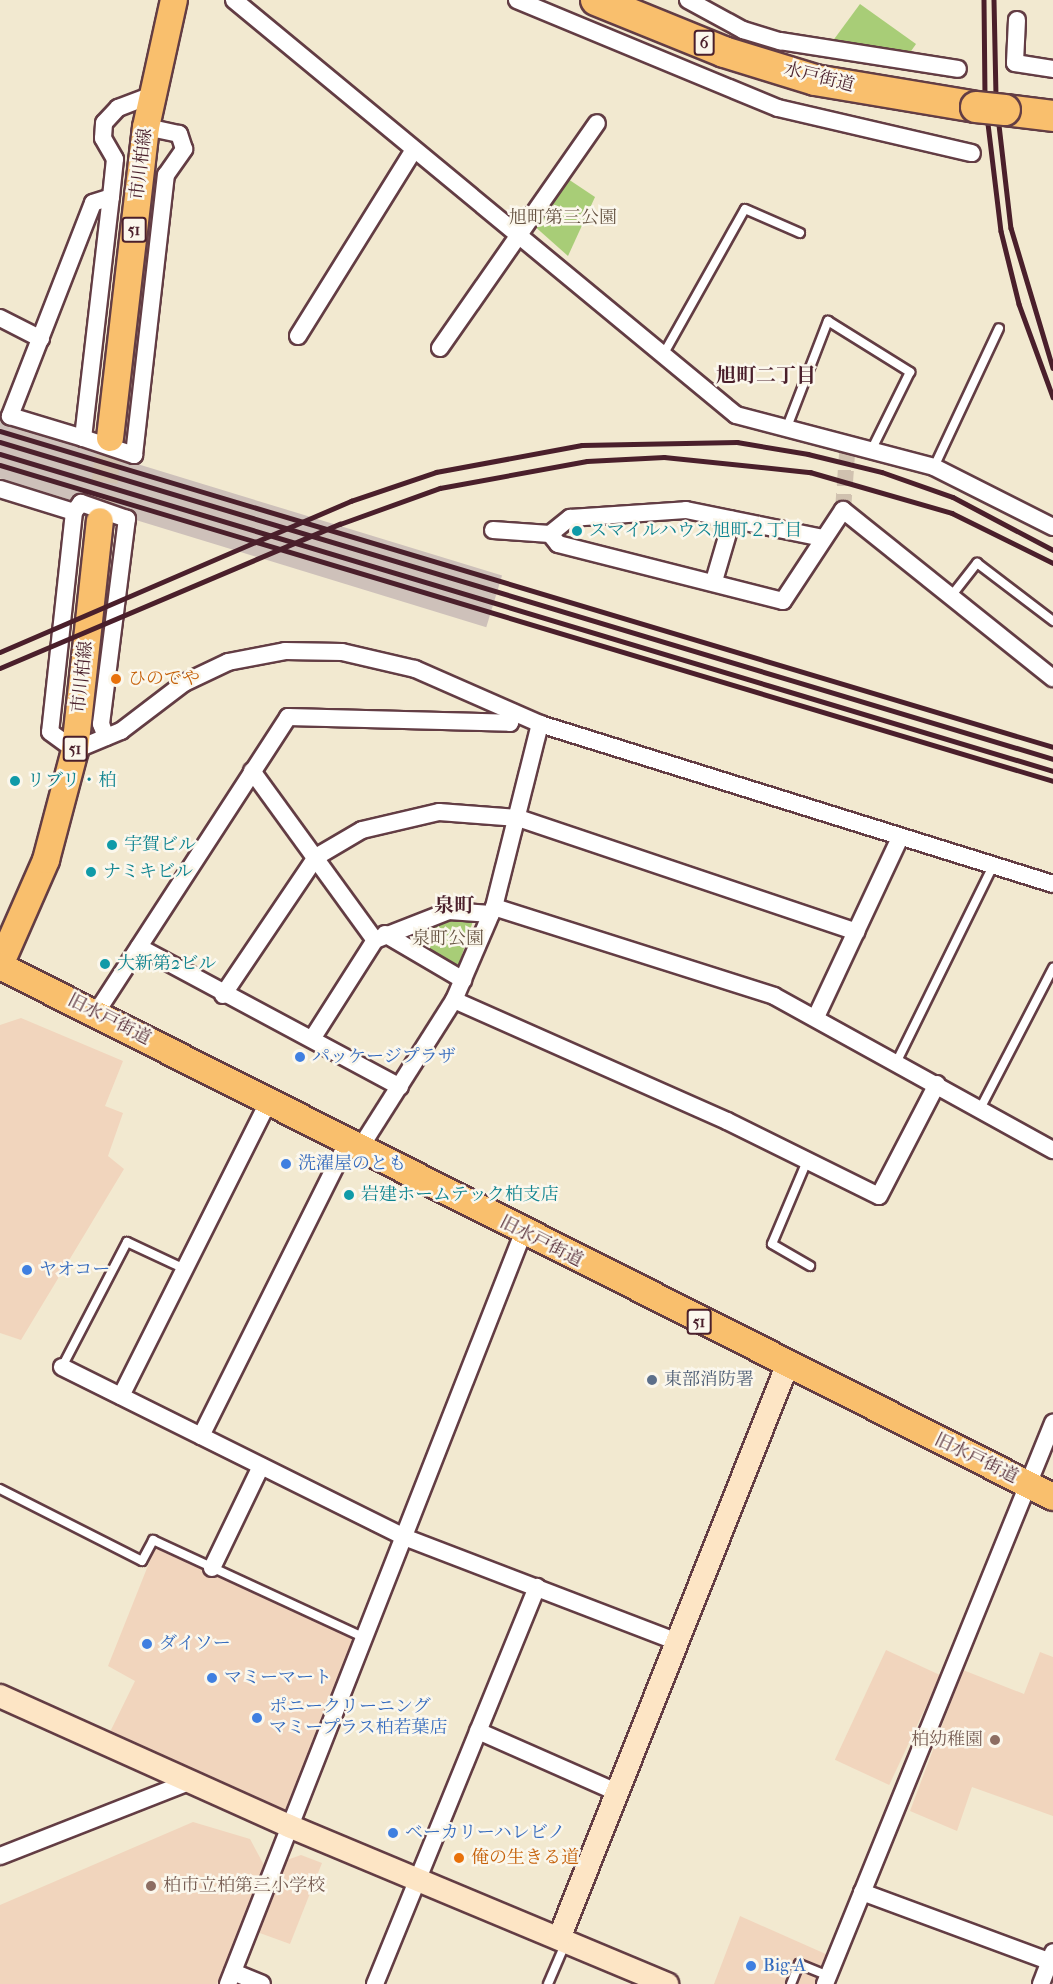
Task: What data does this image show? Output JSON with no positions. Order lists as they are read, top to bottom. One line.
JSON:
{"streets":{"highway":["6","水戸街道"],"main road":["市川柏線","51","旧水戸街道"]},"crossings":[["市川柏線","旧水戸街道"]],"districts":["旭町二丁目","泉町"],"parks":["旭町第三公園","泉町公園"],"places":["スマイルハウス旭町２丁目","ひのでや","リブリ・柏","宇賀ビル","ナミキビル","大新第2ビル","パッケージプラザ","洗濯屋のとも","岩建ホームテック柏支店","ヤオコー","東部消防署","ダイソー","マミーマート","ポニークリーニング マミープラス柏若葉店","柏幼稚園","ベーカリーハレビノ","俺の生きる道","柏市立柏第三小学校","Big-A"]}
